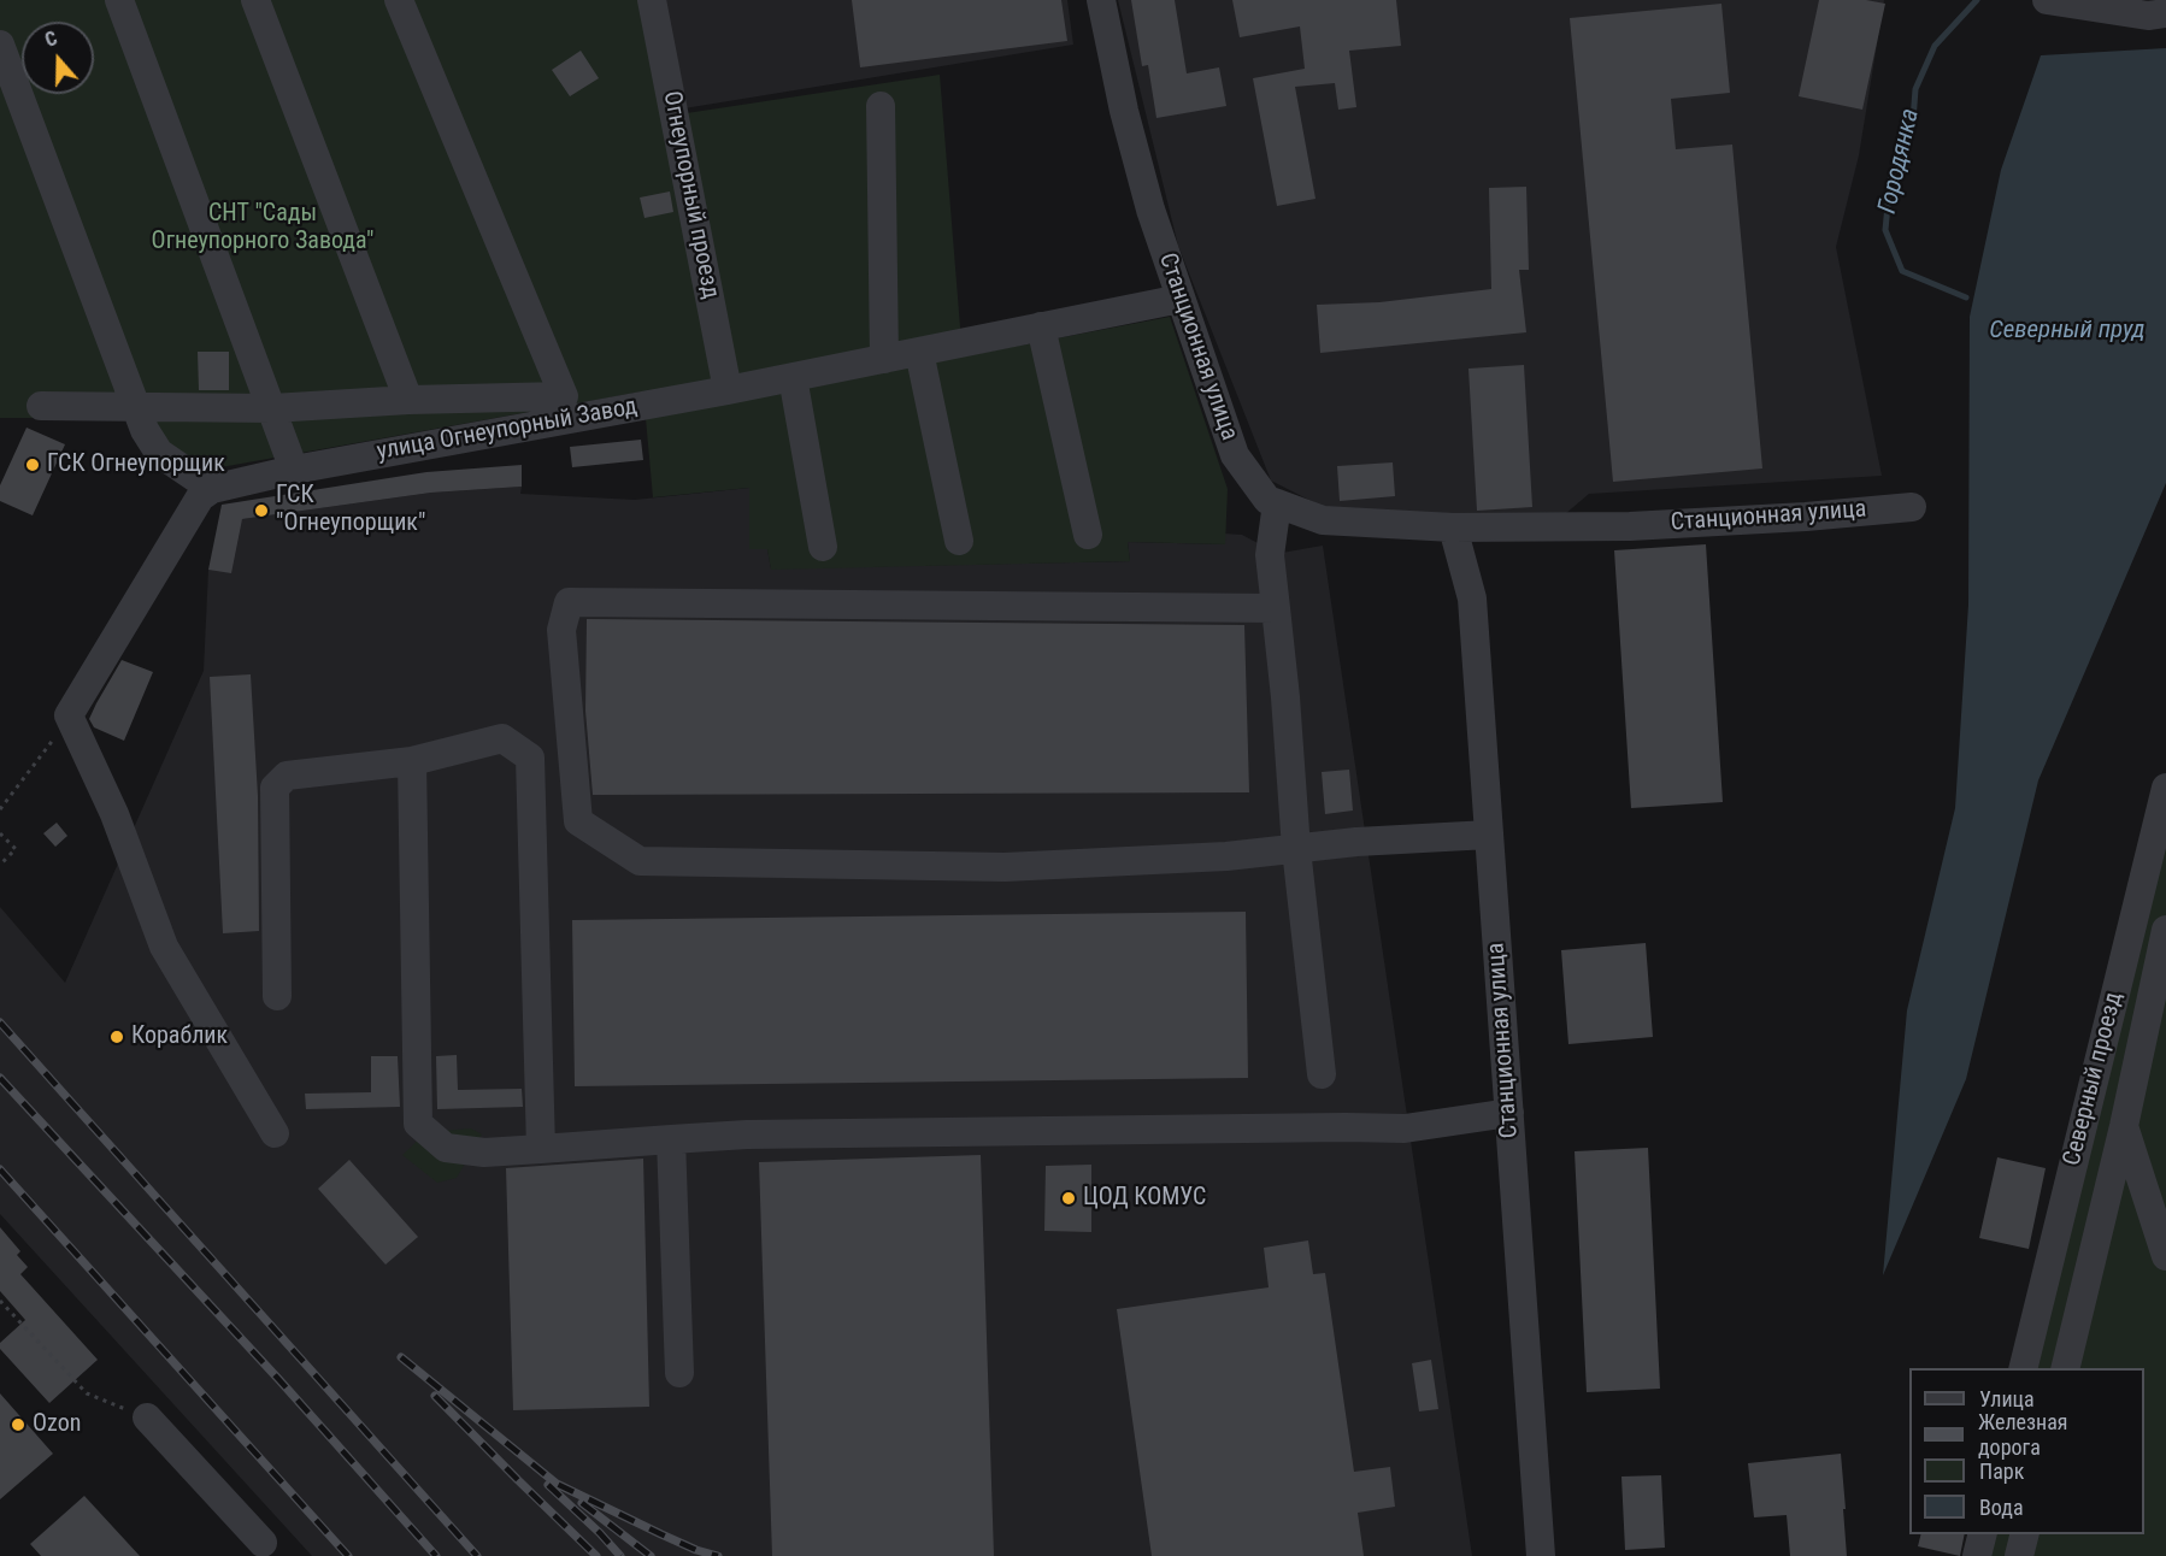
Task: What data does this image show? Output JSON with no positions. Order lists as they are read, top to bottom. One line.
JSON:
{"streets":{"street":["Огнеупорный проезд","Станционная улица","улица Огнеупорный Завод","Северный проезд"]},"crossings":[["Огнеупорный проезд","улица Огнеупорный Завод"],["Станционная улица","улица Огнеупорный Завод"]],"water":["Городянка","Северный пруд"],"parks":["СНТ \"Сады Огнеупорного Завода\""],"places":["ГСК Огнеупорщик","ГСК \"Огнеупорщик\"","Кораблик","ЦОД КОМУС","Ozon"],"legend":["Улица","Железная дорога","Парк","Вода"],"north":"top"}
